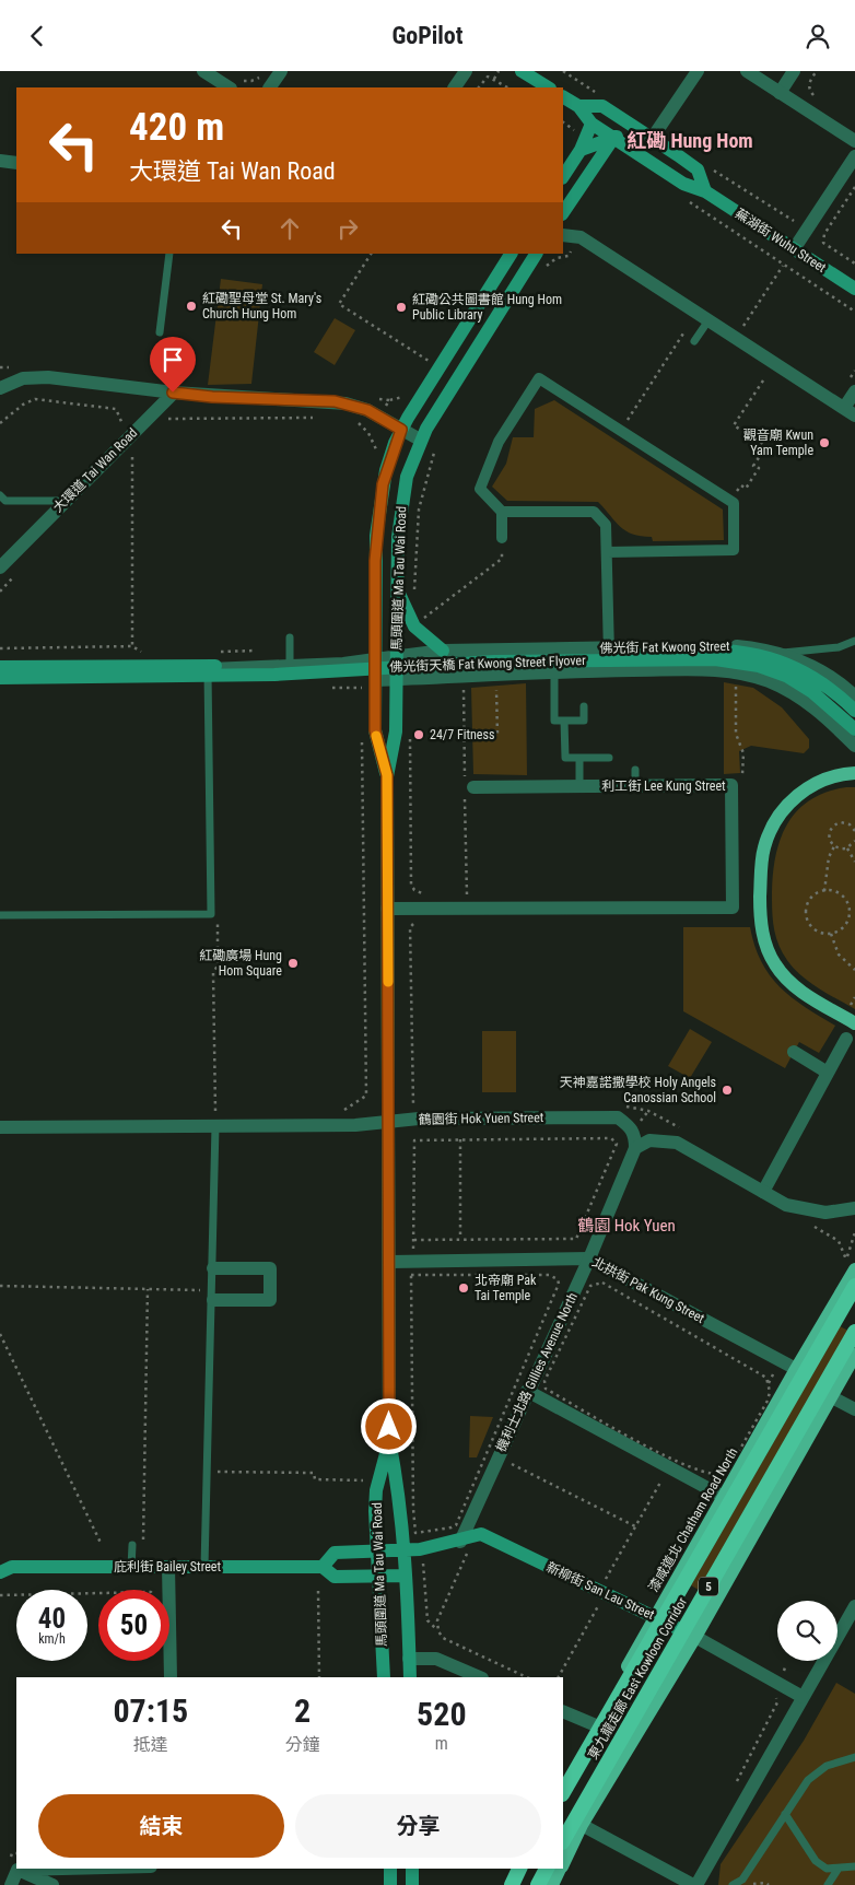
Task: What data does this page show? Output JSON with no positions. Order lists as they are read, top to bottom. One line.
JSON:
{"streets":{"highway":["5","東九龍走廊 East Kowloon Corridor"],"main road":["蕪湖街 Wuhu Street","馬頭圍道 Ma Tau Wai Road","佛光街天橋 Fat Kwong Street Flyover","漆咸道北 Chatham Road North","庇利街 Bailey Street","新柳街 San Lau Street"],"street":["大環道 Tai Wan Road","佛光街 Fat Kwong Street","利工街 Lee Kung Street","鶴園街 Hok Yuen Street","北拱街 Pak Kung Street","機利士北路 Gillies Avenue North"]},"crossings":[["馬頭圍道 Ma Tau Wai Road","佛光街 Fat Kwong Street"],["馬頭圍道 Ma Tau Wai Road","利工街 Lee Kung Street"],["馬頭圍道 Ma Tau Wai Road","鶴園街 Hok Yuen Street"],["馬頭圍道 Ma Tau Wai Road","北拱街 Pak Kung Street"],["馬頭圍道 Ma Tau Wai Road","庇利街 Bailey Street"],["佛光街 Fat Kwong Street","佛光街天橋 Fat Kwong Street Flyover"],["鶴園街 Hok Yuen Street","機利士北路 Gillies Avenue North"],["北拱街 Pak Kung Street","機利士北路 Gillies Avenue North"],["北拱街 Pak Kung Street","漆咸道北 Chatham Road North"],["機利士北路 Gillies Avenue North","新柳街 San Lau Street"],["漆咸道北 Chatham Road North","新柳街 San Lau Street"]],"districts":["紅磡 Hung Hom","鶴園 Hok Yuen"],"places":["紅磡聖母堂 St. Mary's Church Hung Hom","紅磡公共圖書館 Hung Hom Public Library","觀音廟 Kwun Yam Temple","24/7 Fitness","紅磡廣場 Hung Hom Square","天神嘉諾撒學校 Holy Angels Canossian School","北帝廟 Pak Tai Temple"],"page":{"header":"GoPilot","turn":["420 m","大環道 Tai Wan Road"],"speed":"40 km/h","limit":"50","eta":["07:15","抵達","2","分鐘","520","m"],"buttons":["結束","分享"]}}
